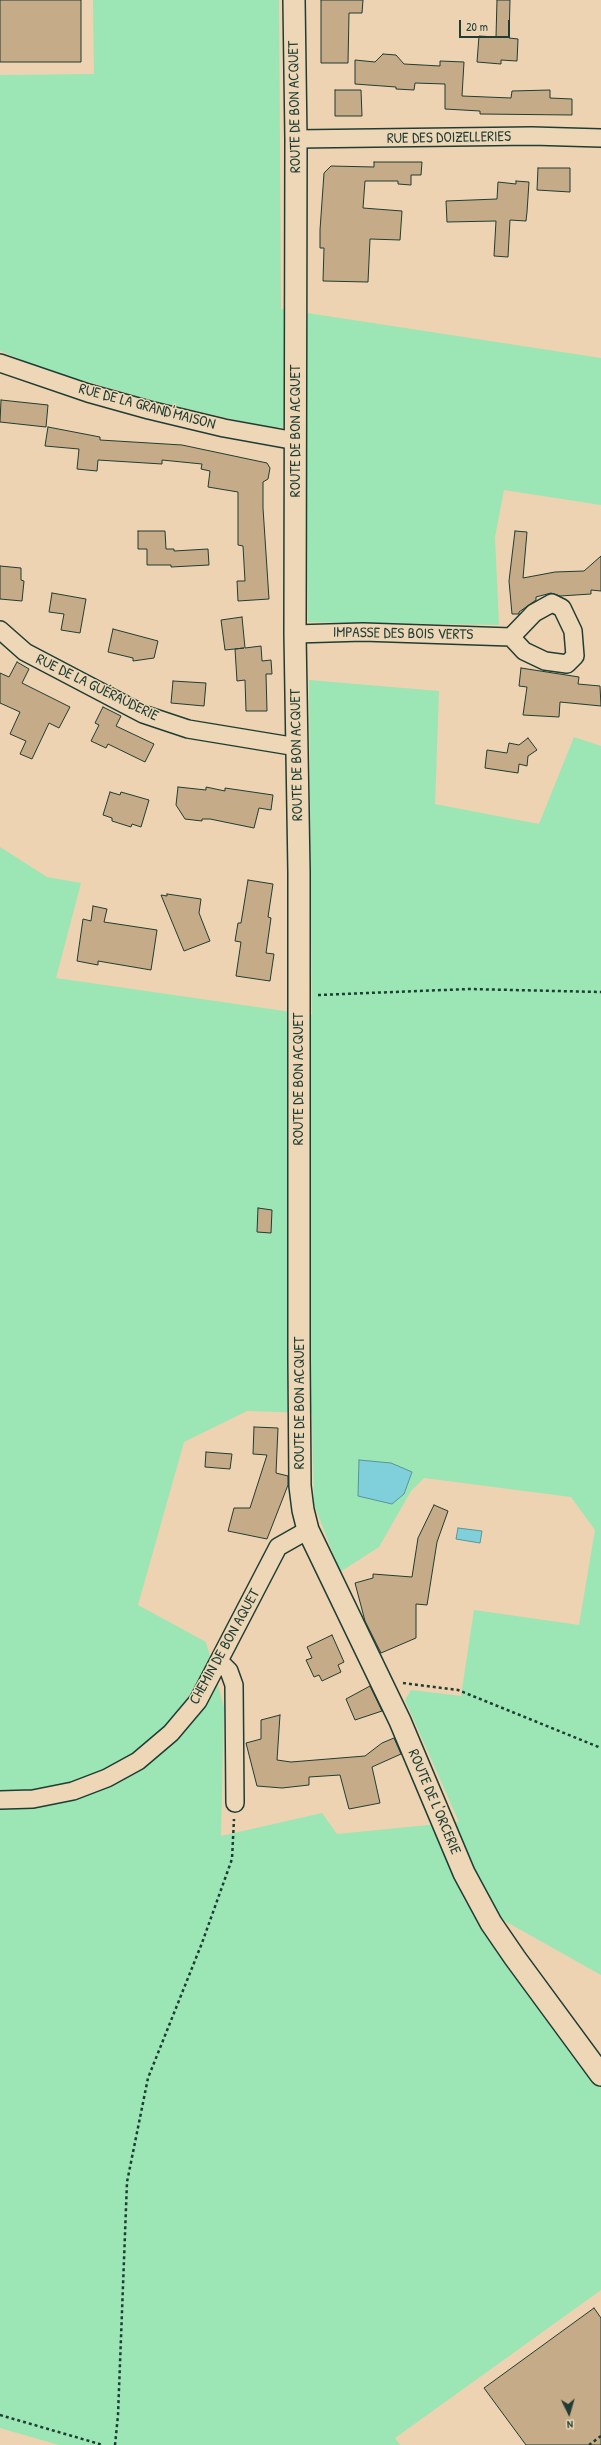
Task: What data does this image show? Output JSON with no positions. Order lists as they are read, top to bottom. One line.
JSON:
{"streets":{"street":["ROUTE DE BON ACQUET","RUE DES DOIZELLERIES","RUE DE LA GRAND'MAISON","IMPASSE DES BOIS VERTS","RUE DE LA GUÉRAUDERIE","CHEMIN DE BON AQUET","ROUTE DE L'ORCERIE"]},"crossings":[["ROUTE DE BON ACQUET","RUE DES DOIZELLERIES"],["ROUTE DE BON ACQUET","RUE DE LA GRAND'MAISON"],["ROUTE DE BON ACQUET","IMPASSE DES BOIS VERTS"],["ROUTE DE BON ACQUET","RUE DE LA GUÉRAUDERIE"],["ROUTE DE BON ACQUET","ROUTE DE L'ORCERIE"],["CHEMIN DE BON AQUET","ROUTE DE L'ORCERIE"]],"scale_bar":"20 m","north":"bottom"}
